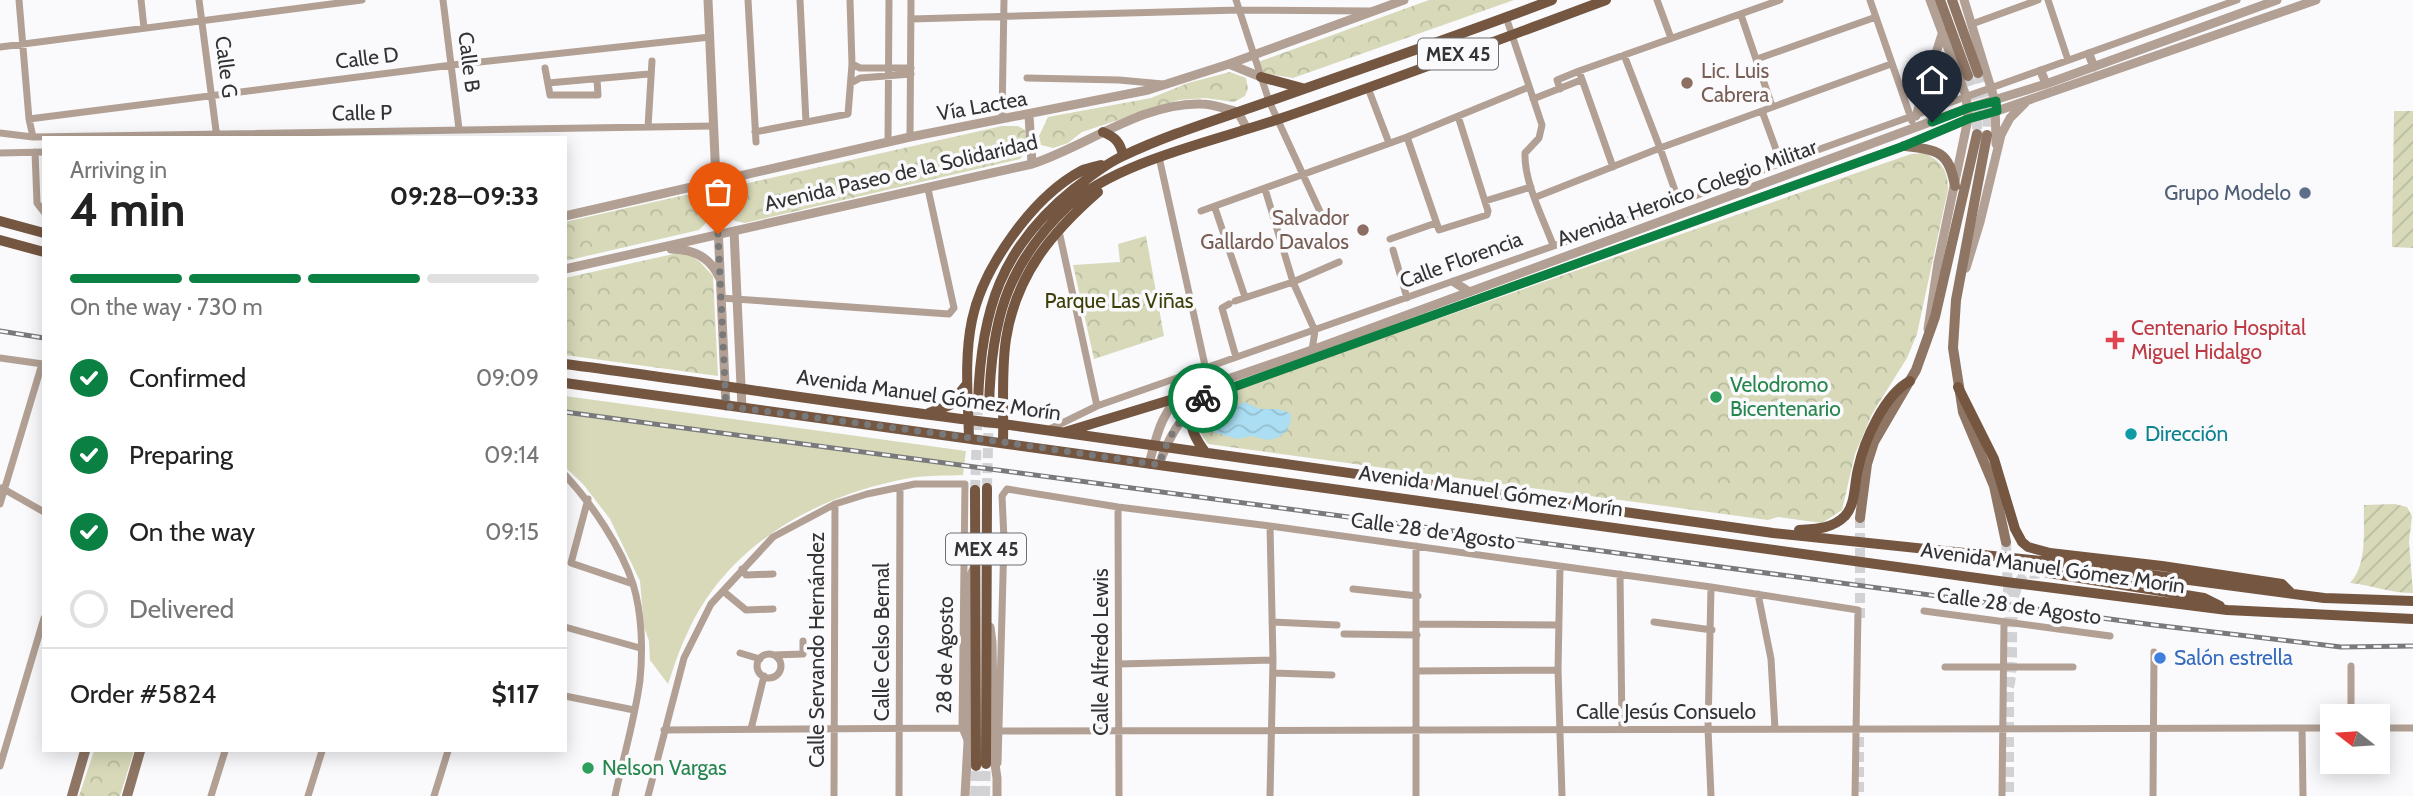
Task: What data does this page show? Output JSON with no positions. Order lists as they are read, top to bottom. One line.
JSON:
{"streets":{"main road":["MEX 45","Avenida Manuel Gómez Morín"],"street":["Calle D","Calle B","Calle G","Vía Lactea","Calle P","Avenida Paseo de la Solidaridad","Avenida Heroico Colegio Militar","Calle Florencia","Calle 28 de Agosto","Calle Celso Bernal","Calle Servando Hernández","Calle Alfredo Lewis","28 de Agosto","Calle Jesús Consuelo"]},"crossings":[["MEX 45","Avenida Paseo de la Solidaridad"],["MEX 45","28 de Agosto"],["Calle D","Calle B"],["Calle D","Calle G"],["Calle B","Calle P"],["Calle G","Calle P"],["Avenida Heroico Colegio Militar","Avenida Manuel Gómez Morín"],["Calle Florencia","Avenida Manuel Gómez Morín"],["Calle 28 de Agosto","Calle Alfredo Lewis"],["Calle 28 de Agosto","Calle Jesús Consuelo"],["Calle Alfredo Lewis","Calle Jesús Consuelo"]],"parks":["Parque Las Viñas"],"places":{"other":["Lic. Luis Cabrera","Grupo Modelo","Salvador Gallardo Davalos","Velodromo Bicentenario","Dirección","Salón estrella","Nelson Vargas"],"health":["Centenario Hospital Miguel Hidalgo"]},"north":"left","page":{"heading":["4 min","Arriving in","09:28–09:33"],"panel":["Order #5824","$117"],"bar":"On the way · 730 m","list":[["Confirmed","09:09"],["Preparing","09:14"],["On the way","09:15"],"Delivered"]}}
